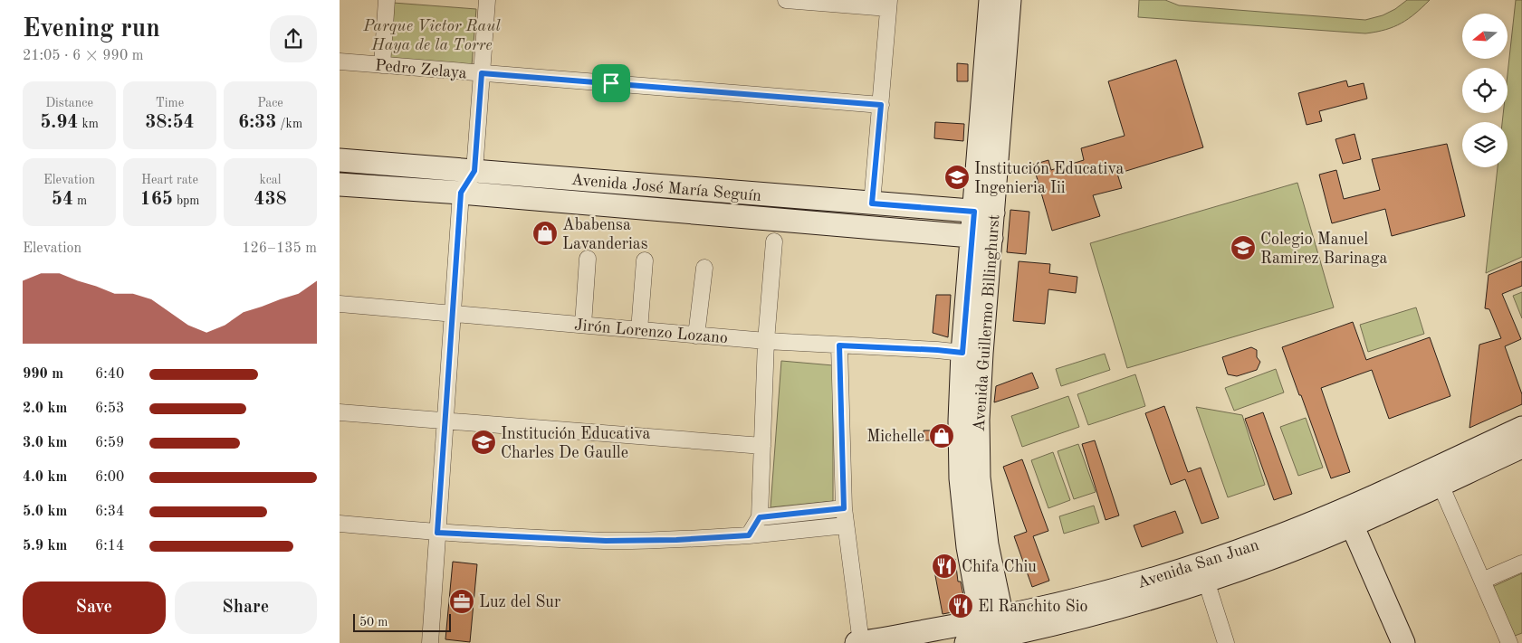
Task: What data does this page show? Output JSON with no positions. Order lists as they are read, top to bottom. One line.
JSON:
{"streets":{"main road":["Avenida José María Seguín","Avenida Guillermo Billinghurst","Avenida San Juan"],"street":["Pedro Zelaya","Jirón Lorenzo Lozano"]},"crossings":[["Avenida José María Seguín","Avenida Guillermo Billinghurst"],["Avenida Guillermo Billinghurst","Jirón Lorenzo Lozano"],["Avenida Guillermo Billinghurst","Avenida San Juan"]],"parks":["Parque Victor Raul Haya de la Torre"],"places":{"school or university":["Institución Educativa Ingenieria Iii","Colegio Manuel Ramirez Barinaga","Institución Educativa Charles De Gaulle"],"shop":["Ababensa Lavanderias","Michelle"],"restaurant":["Chifa Chiu","El Ranchito Sio"],"office":["Luz del Sur"]},"scale_bar":"50 m","north":"left","page":{"heading":["Evening run","21:05 · 6 × 990 m"],"stats":[["Distance","5.94 km"],["Time","38:54"],["Pace","6:33 /km"],["Elevation","54 m"],["Heart rate","165 bpm"],["kcal","438"]],"chart":["Elevation","126–135 m"],"list":[{"name":"990 m","note":"6:40"},{"name":"2.0 km","note":"6:53"},{"name":"3.0 km","note":"6:59"},{"name":"4.0 km","note":"6:00"},{"name":"5.0 km","note":"6:34"},{"name":"5.9 km","note":"6:14"}],"buttons":["Save","Share"],"scale":"50 m"}}
